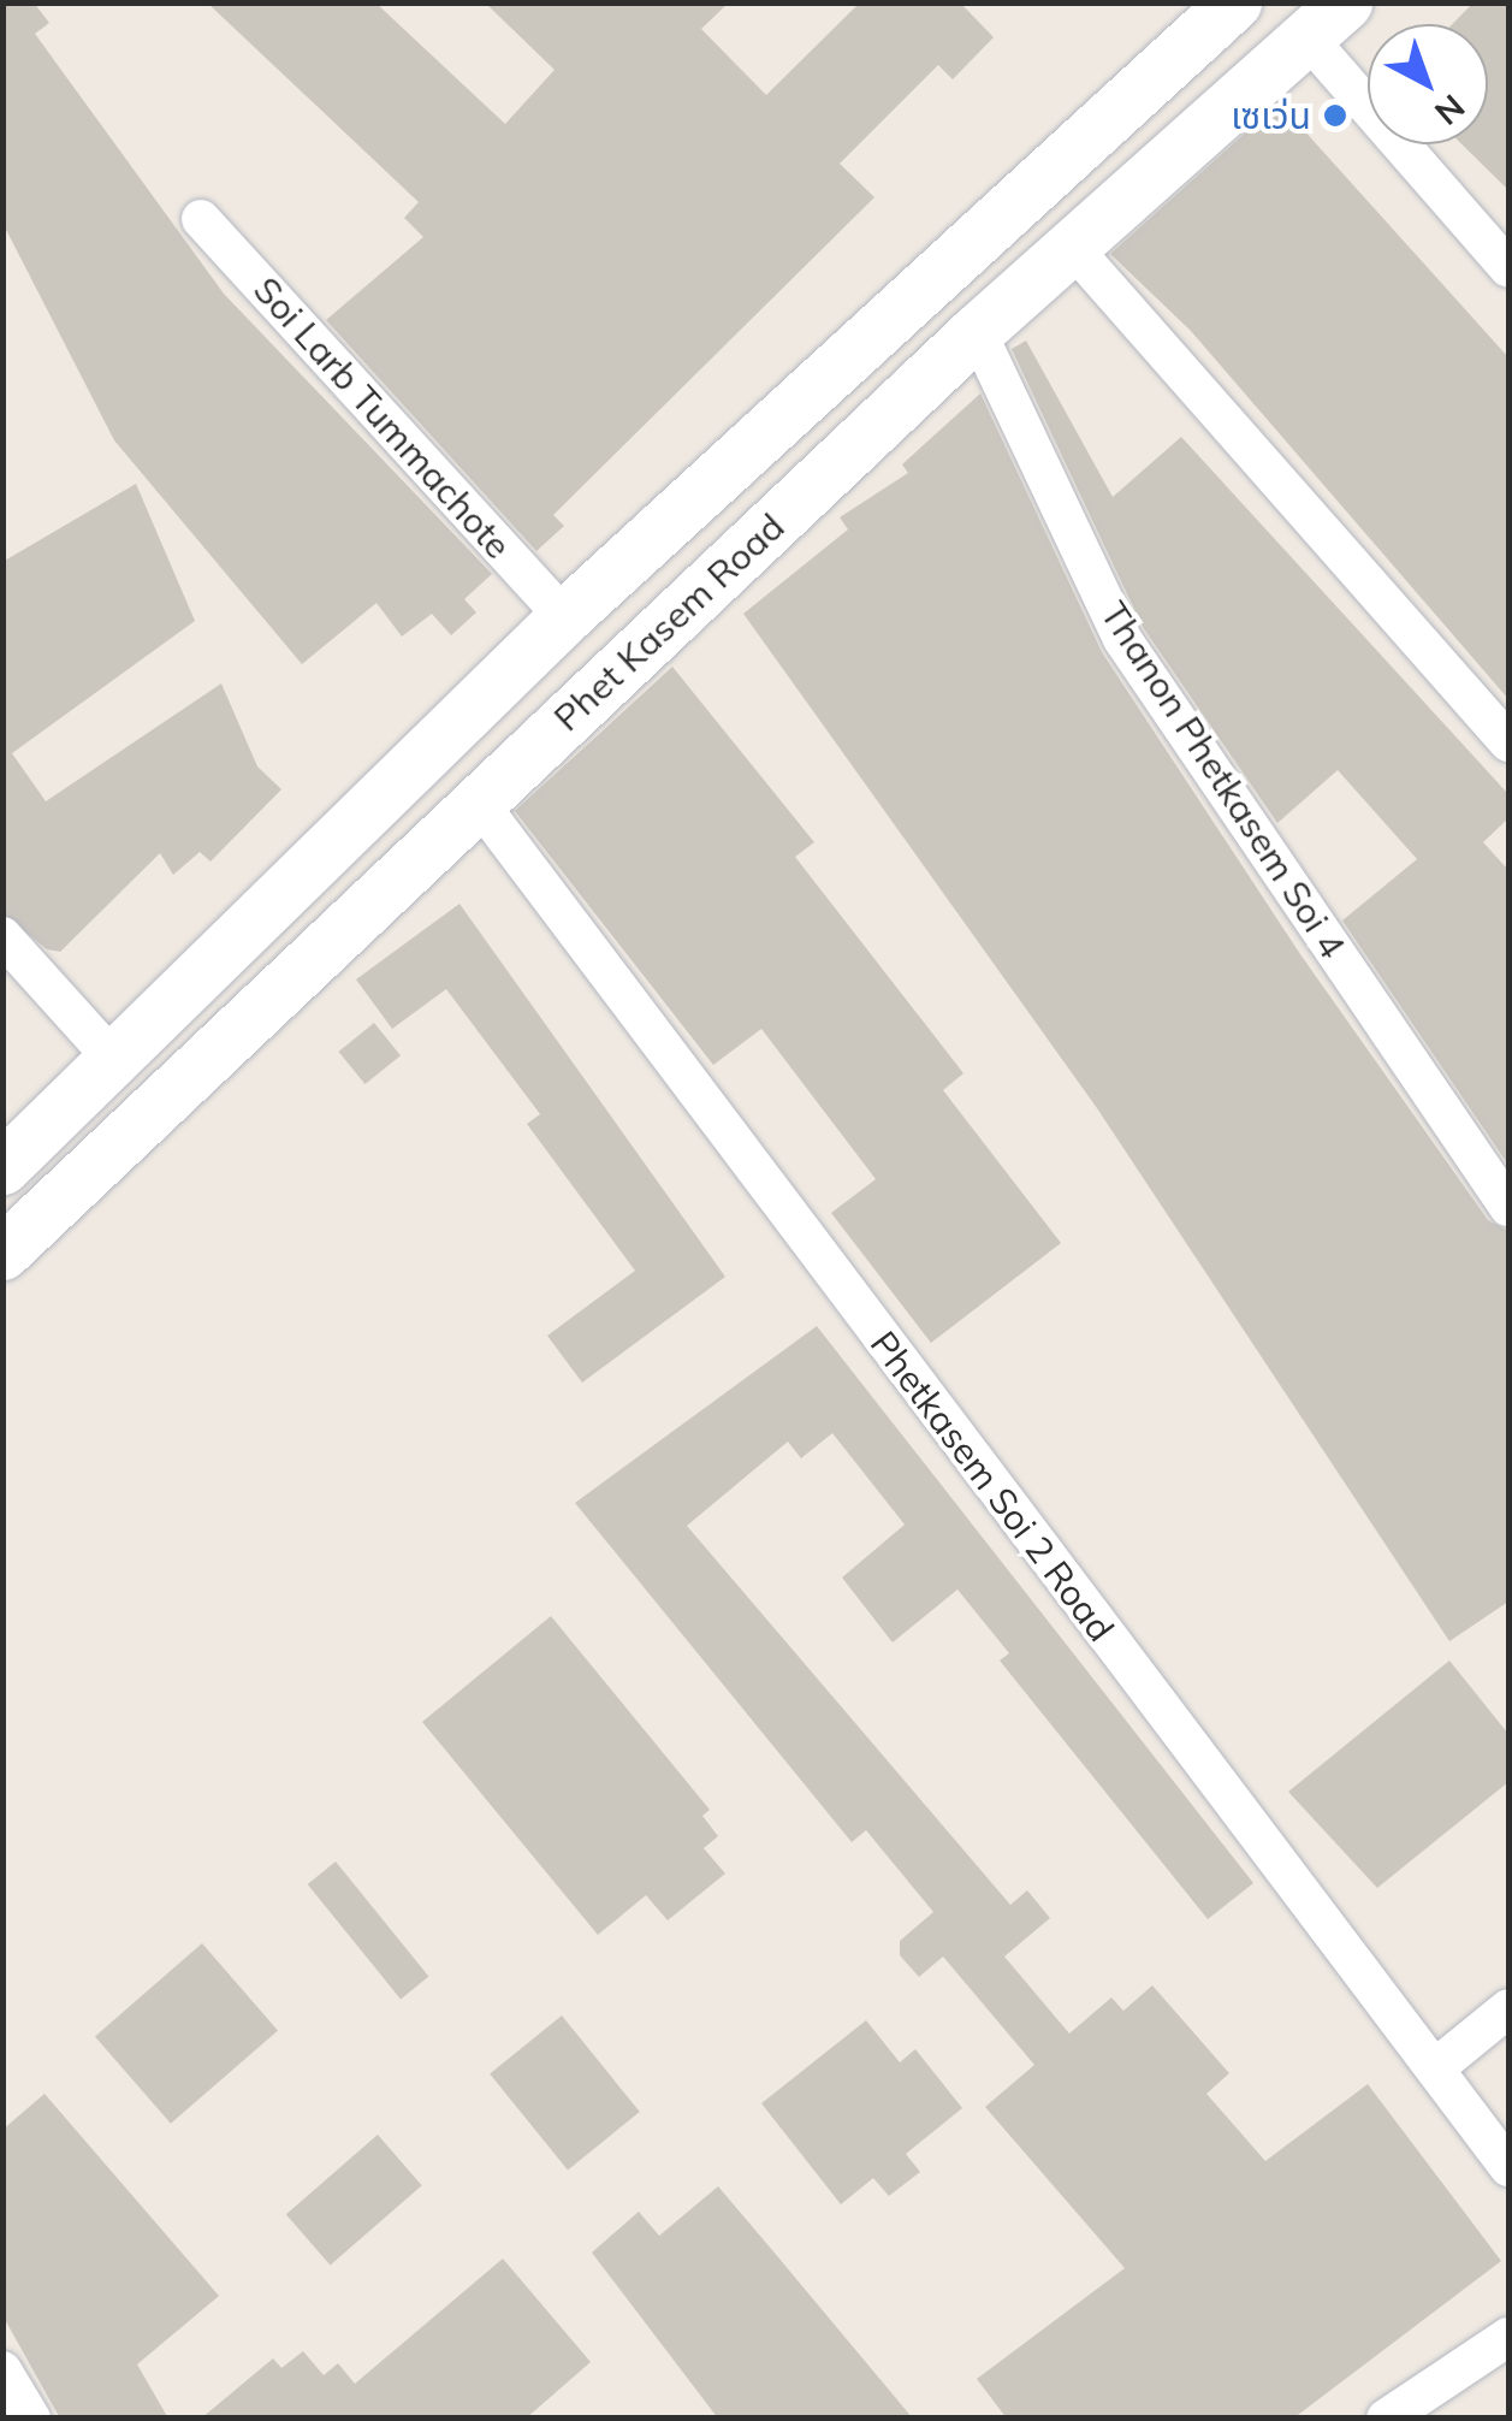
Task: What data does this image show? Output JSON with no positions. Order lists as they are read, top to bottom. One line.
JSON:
{"streets":{"main road":["Phet Kasem Road"],"street":["Soi Larb Tummachote","Thanon Phetkasem Soi 4","Phetkasem Soi 2 Road"]},"crossings":[["Soi Larb Tummachote","Phet Kasem Road"],["Phet Kasem Road","Thanon Phetkasem Soi 4"],["Phet Kasem Road","Phetkasem Soi 2 Road"]],"places":["เซเว่น"],"north":"bottom right"}
